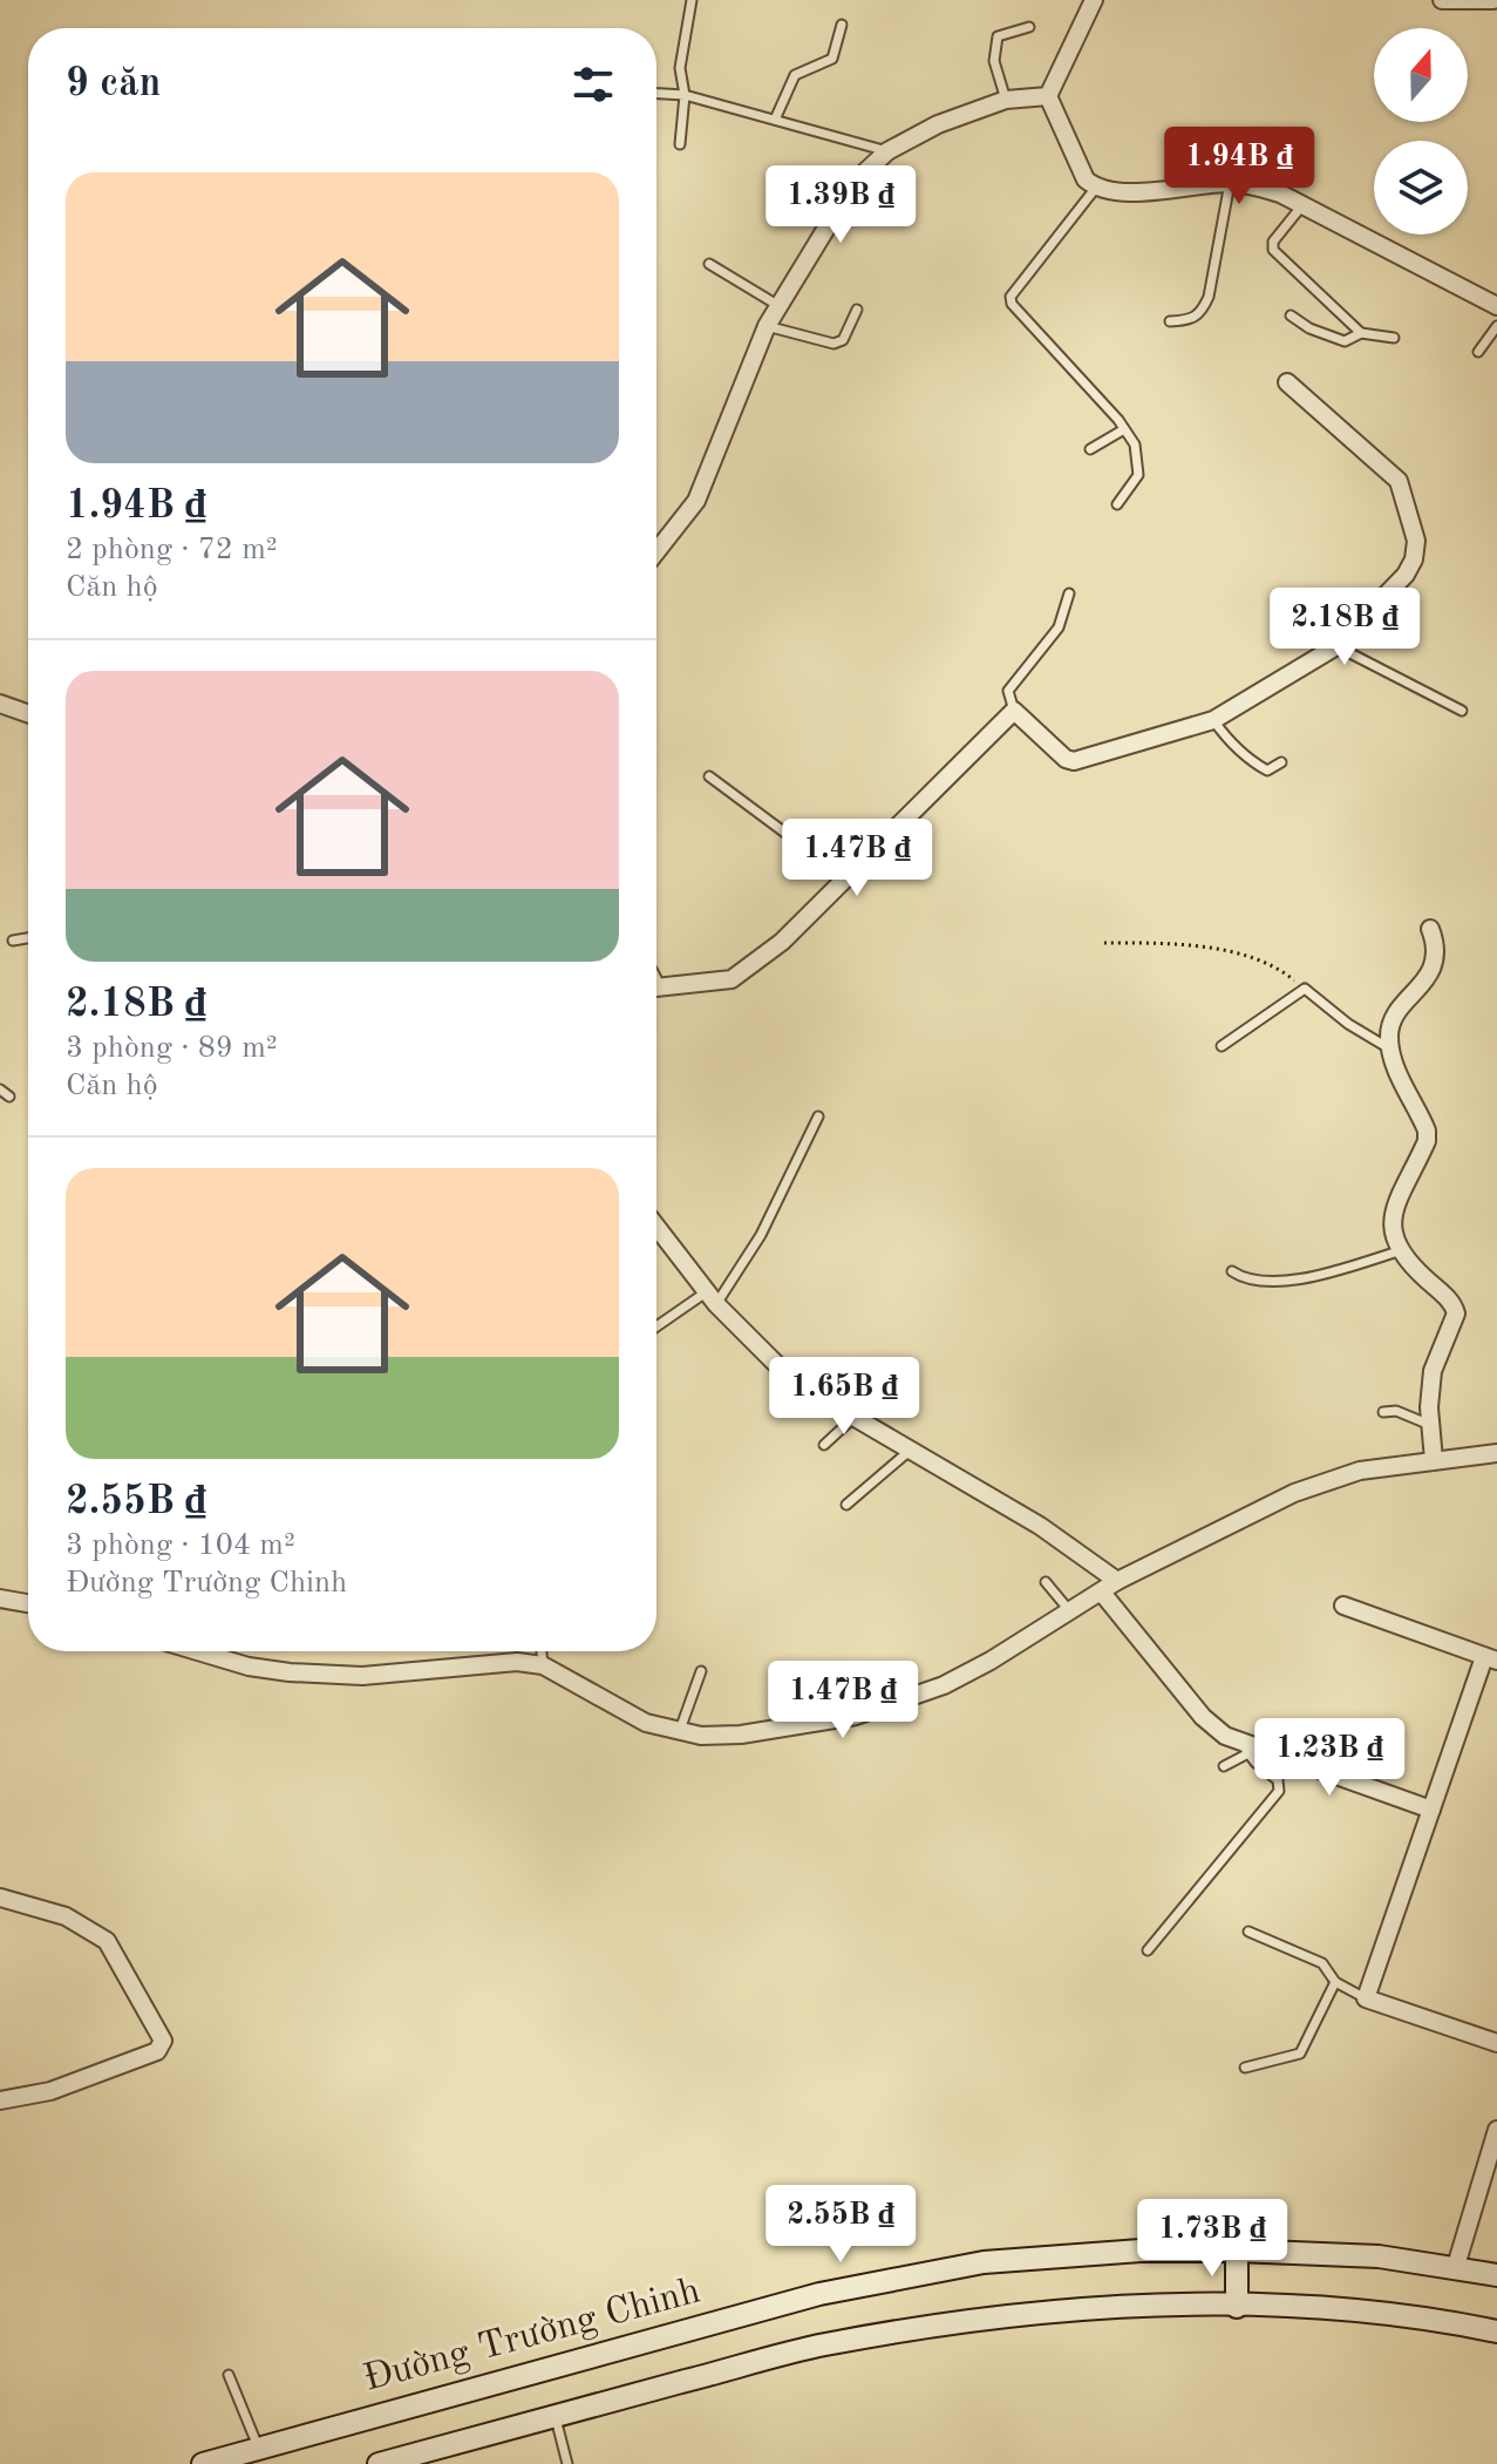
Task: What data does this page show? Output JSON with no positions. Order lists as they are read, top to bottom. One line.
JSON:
{"streets":{"main road":["Đường Trường Chinh"]},"north":"top","page":{"heading":"9 căn","price":["1.94B ₫","1.39B ₫","2.18B ₫","1.47B ₫","1.65B ₫","1.47B ₫","1.23B ₫","2.55B ₫","1.73B ₫"],"list":[{"name":"1.94B ₫","note":"2 phòng · 72 m² · Căn hộ"},{"name":"2.18B ₫","note":"3 phòng · 89 m² · Căn hộ"},{"name":"2.55B ₫","note":"3 phòng · 104 m² · Đường Trường Chinh"}]}}
